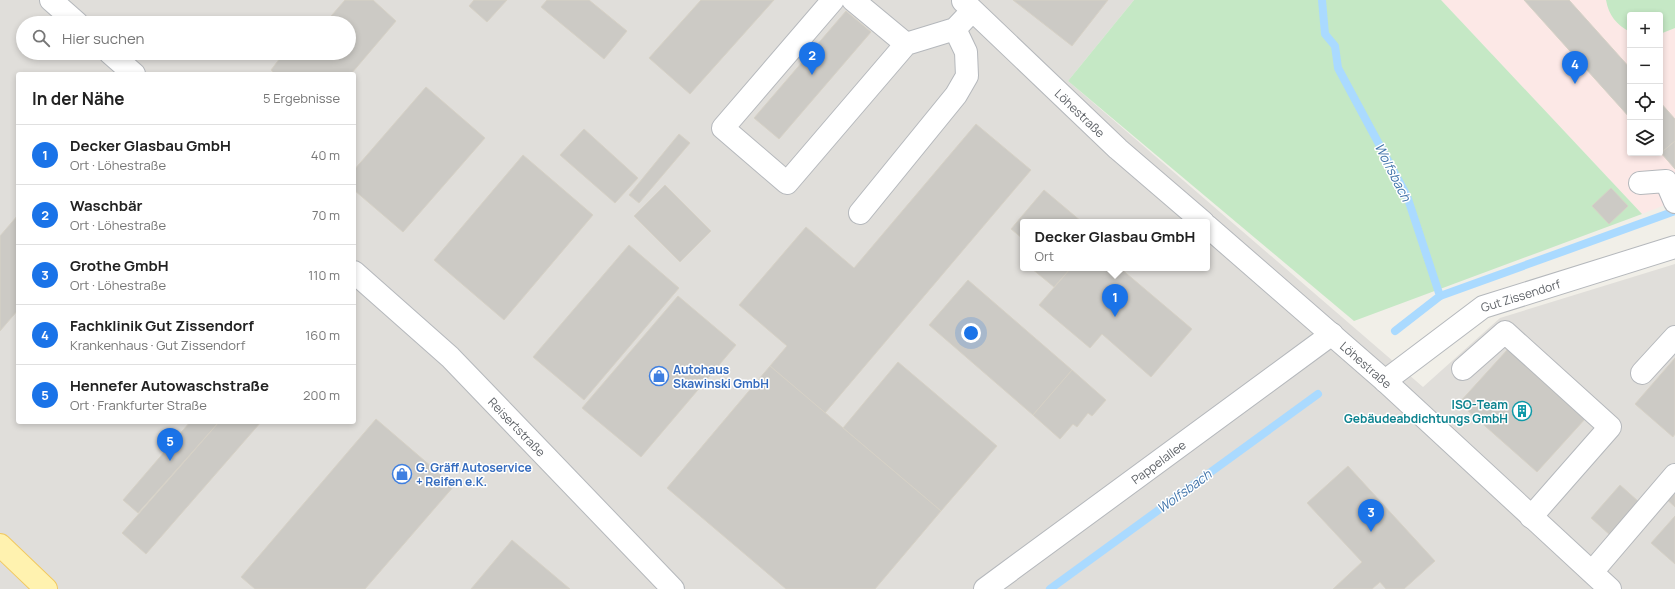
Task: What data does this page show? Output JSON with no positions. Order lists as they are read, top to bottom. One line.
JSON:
{"streets":{"street":["Löhestraße","Gut Zissendorf","Reisertstraße","Pappelallee"]},"crossings":[["Löhestraße","Gut Zissendorf"],["Löhestraße","Pappelallee"]],"water":["Wolfsbach"],"places":{"shop":["Autohaus Skawinski GmbH","G. Gräff Autoservice + Reifen e.K."],"building":["ISO-Team Gebäudeabdichtungs GmbH"]},"page":{"map_buttons":["+","−"],"search":"Hier suchen","pins":["2","4","1","5","3"],"heading":["In der Nähe","5 Ergebnisse"],"list":[{"mark":"1","name":"Decker Glasbau GmbH","note":"Ort · Löhestraße","value":"40 m"},{"mark":"2","name":"Waschbär","note":"Ort · Löhestraße","value":"70 m"},{"mark":"3","name":"Grothe GmbH","note":"Ort · Löhestraße","value":"110 m"},{"mark":"4","name":"Fachklinik Gut Zissendorf","note":"Krankenhaus · Gut Zissendorf","value":"160 m"},{"mark":"5","name":"Hennefer Autowaschstraße","note":"Ort · Frankfurter Straße","value":"200 m"}],"popup":["Decker Glasbau GmbH","Ort"]}}
